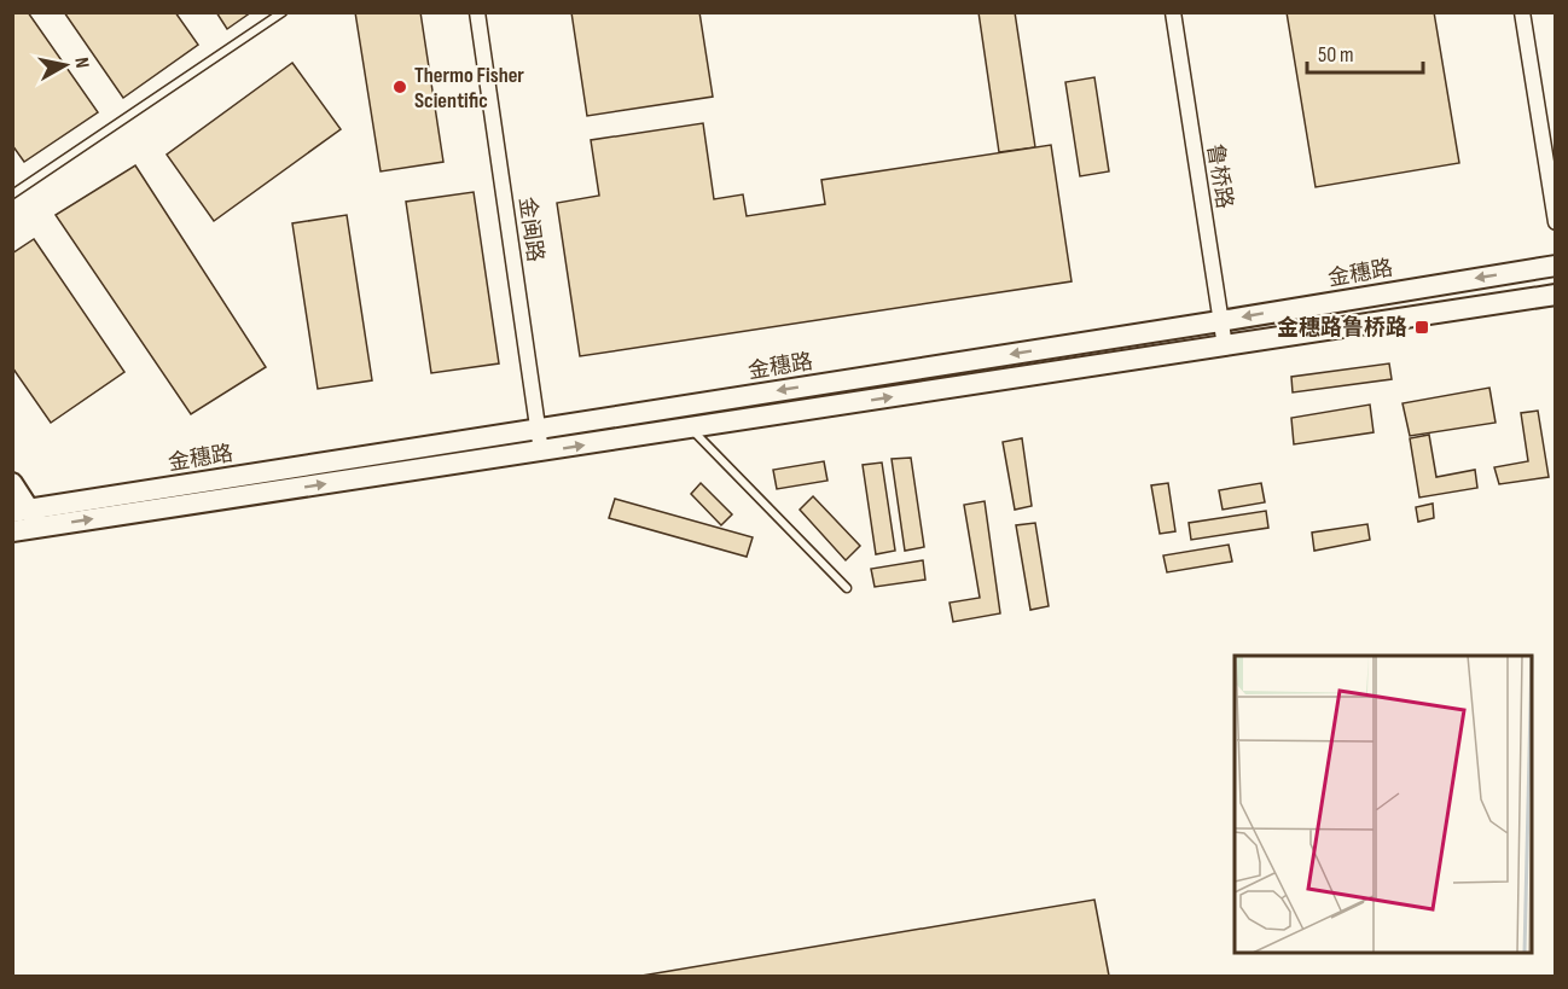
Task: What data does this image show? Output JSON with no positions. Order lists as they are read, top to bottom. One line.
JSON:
{"streets":{"street":["鲁桥路","金闽路","金穗路"]},"crossings":[["鲁桥路","金穗路"],["金闽路","金穗路"]],"places":{"other":["Thermo Fisher Scientific"],"transit":["金穗路鲁桥路"]},"scale_bar":"50 m","north":"right"}
